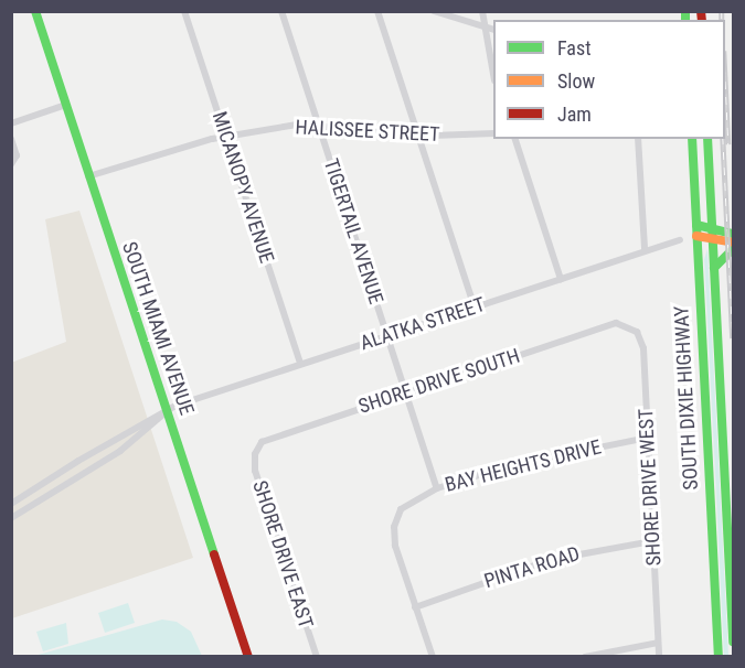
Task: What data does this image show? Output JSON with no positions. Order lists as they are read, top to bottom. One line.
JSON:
{"streets":{"main road":["SOUTH MIAMI AVENUE","SOUTH DIXIE HIGHWAY"],"street":["HALISSEE STREET","MICANOPY AVENUE","TIGERTAIL AVENUE","ALATKA STREET","SHORE DRIVE SOUTH","BAY HEIGHTS DRIVE","SHORE DRIVE WEST","SHORE DRIVE EAST","PINTA ROAD"]},"crossings":[["HALISSEE STREET","MICANOPY AVENUE"],["HALISSEE STREET","TIGERTAIL AVENUE"],["HALISSEE STREET","SOUTH MIAMI AVENUE"],["MICANOPY AVENUE","ALATKA STREET"],["TIGERTAIL AVENUE","ALATKA STREET"],["TIGERTAIL AVENUE","SHORE DRIVE SOUTH"],["TIGERTAIL AVENUE","BAY HEIGHTS DRIVE"],["ALATKA STREET","SOUTH MIAMI AVENUE"],["SHORE DRIVE SOUTH","SHORE DRIVE WEST"],["SHORE DRIVE SOUTH","SHORE DRIVE EAST"],["BAY HEIGHTS DRIVE","SHORE DRIVE WEST"],["BAY HEIGHTS DRIVE","PINTA ROAD"],["SHORE DRIVE WEST","PINTA ROAD"]],"legend":["Fast","Slow","Jam"]}
